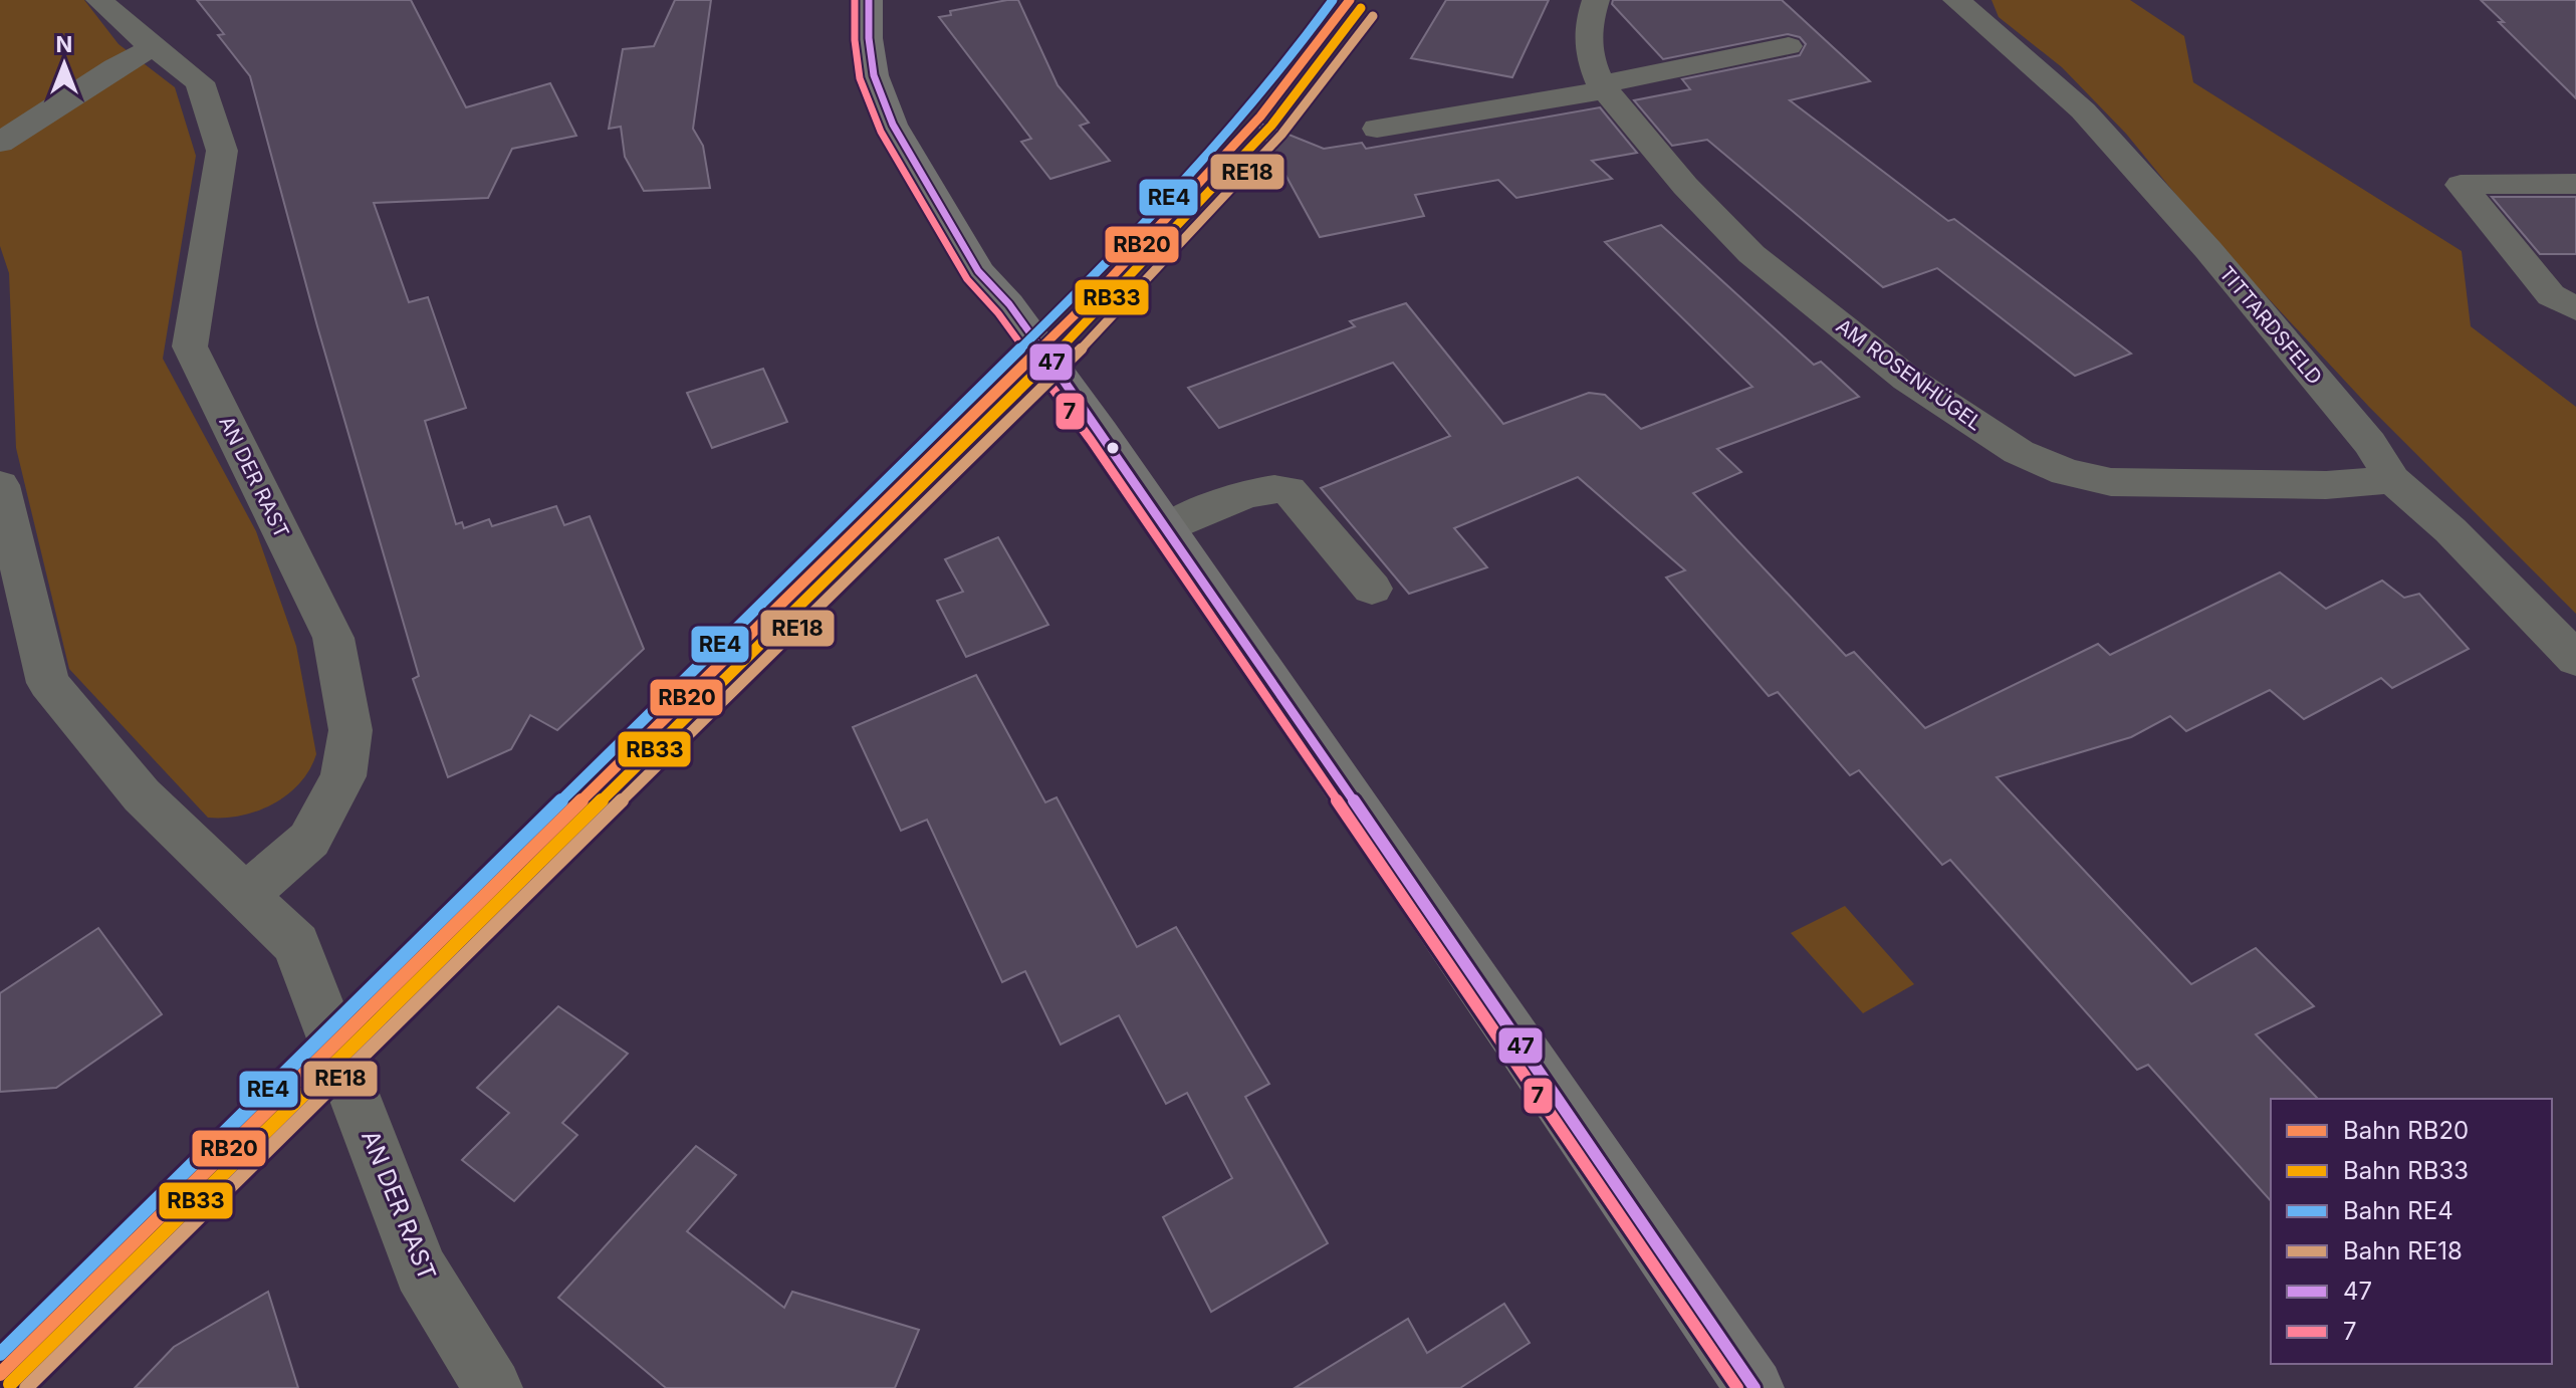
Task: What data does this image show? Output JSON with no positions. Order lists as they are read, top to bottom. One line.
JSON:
{"streets":{"street":["TITTARDSFELD","AM ROSENHÜGEL","AN DER RAST"]},"crossings":[["TITTARDSFELD","AM ROSENHÜGEL"]],"lines":["rail line RB20","rail line RE4","transit line 47","transit line 7","rail line RB33","rail line RE18"],"legend":["Bahn RB20","Bahn RB33","Bahn RE4","Bahn RE18","47","7"],"north":"top"}
